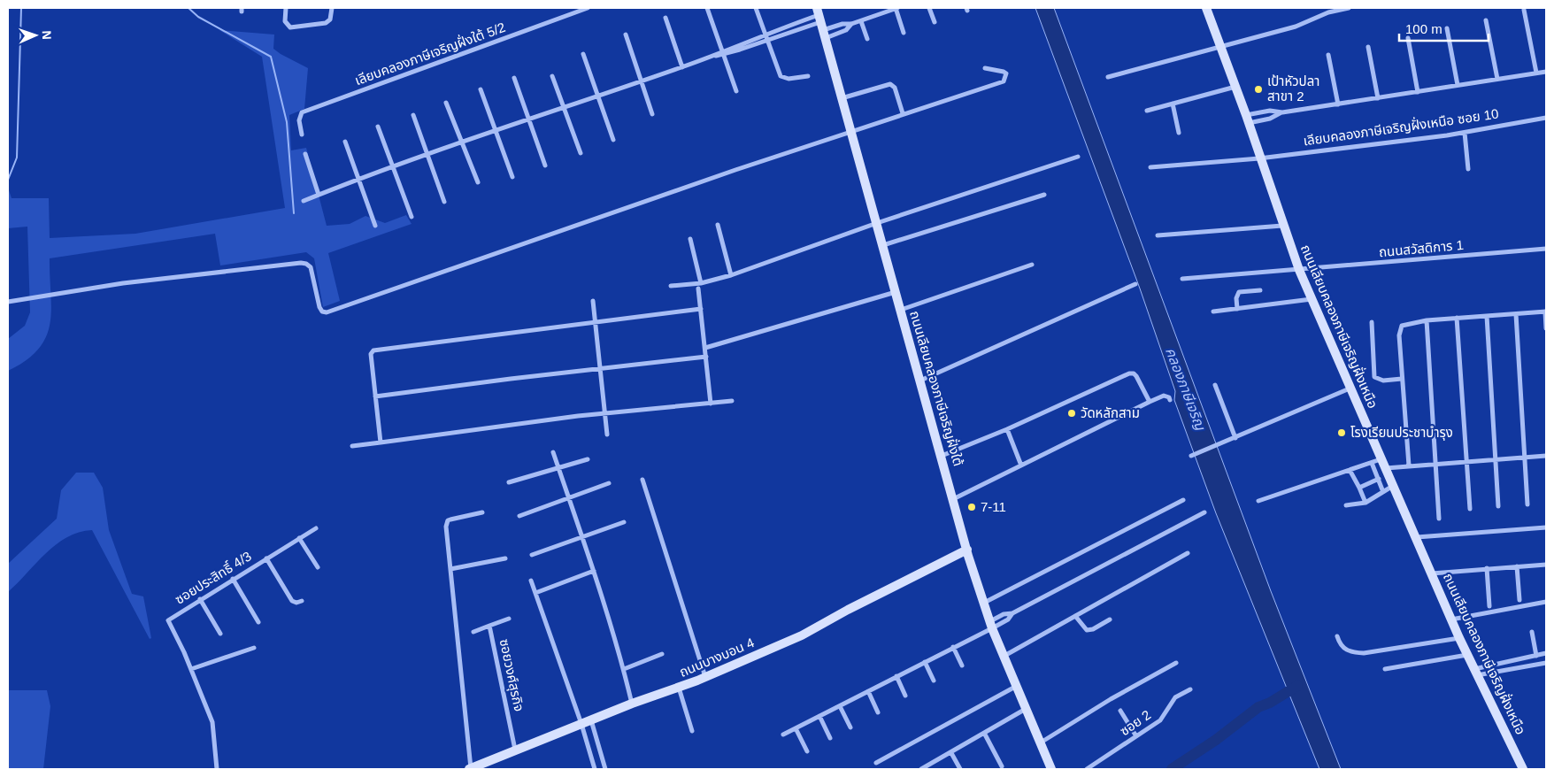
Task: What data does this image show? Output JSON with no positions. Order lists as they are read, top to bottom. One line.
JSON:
{"streets":{"street":["เลียบคลองภาษีเจริญฝั่งใต้ 5/2","เลียบคลองภาษีเจริญฝั่งเหนือ ซอย 10","ถนนสวัสดิการ 1","ถนนเลียบคลองภาษีเจริญฝั่งเหนือ","ถนนเลียบคลองภาษีเจริญฝั่งใต้","ซอยประสิทธิ์ 4/3","ถนนบางบอน 4","ซอยวงศ์สุรกิจ","ซอย 2"]},"crossings":[["เลียบคลองภาษีเจริญฝั่งเหนือ ซอย 10","ถนนเลียบคลองภาษีเจริญฝั่งเหนือ"],["ถนนสวัสดิการ 1","ถนนเลียบคลองภาษีเจริญฝั่งเหนือ"],["ถนนเลียบคลองภาษีเจริญฝั่งใต้","ถนนบางบอน 4"],["ถนนบางบอน 4","ซอยวงศ์สุรกิจ"]],"water":["คลองภาษีเจริญ"],"places":["เป้าหัวปลา สาขา 2","วัดหลักสาม","โรงเรียนประชาบำรุง","7-11"],"scale_bar":"100 m","north":"right"}
